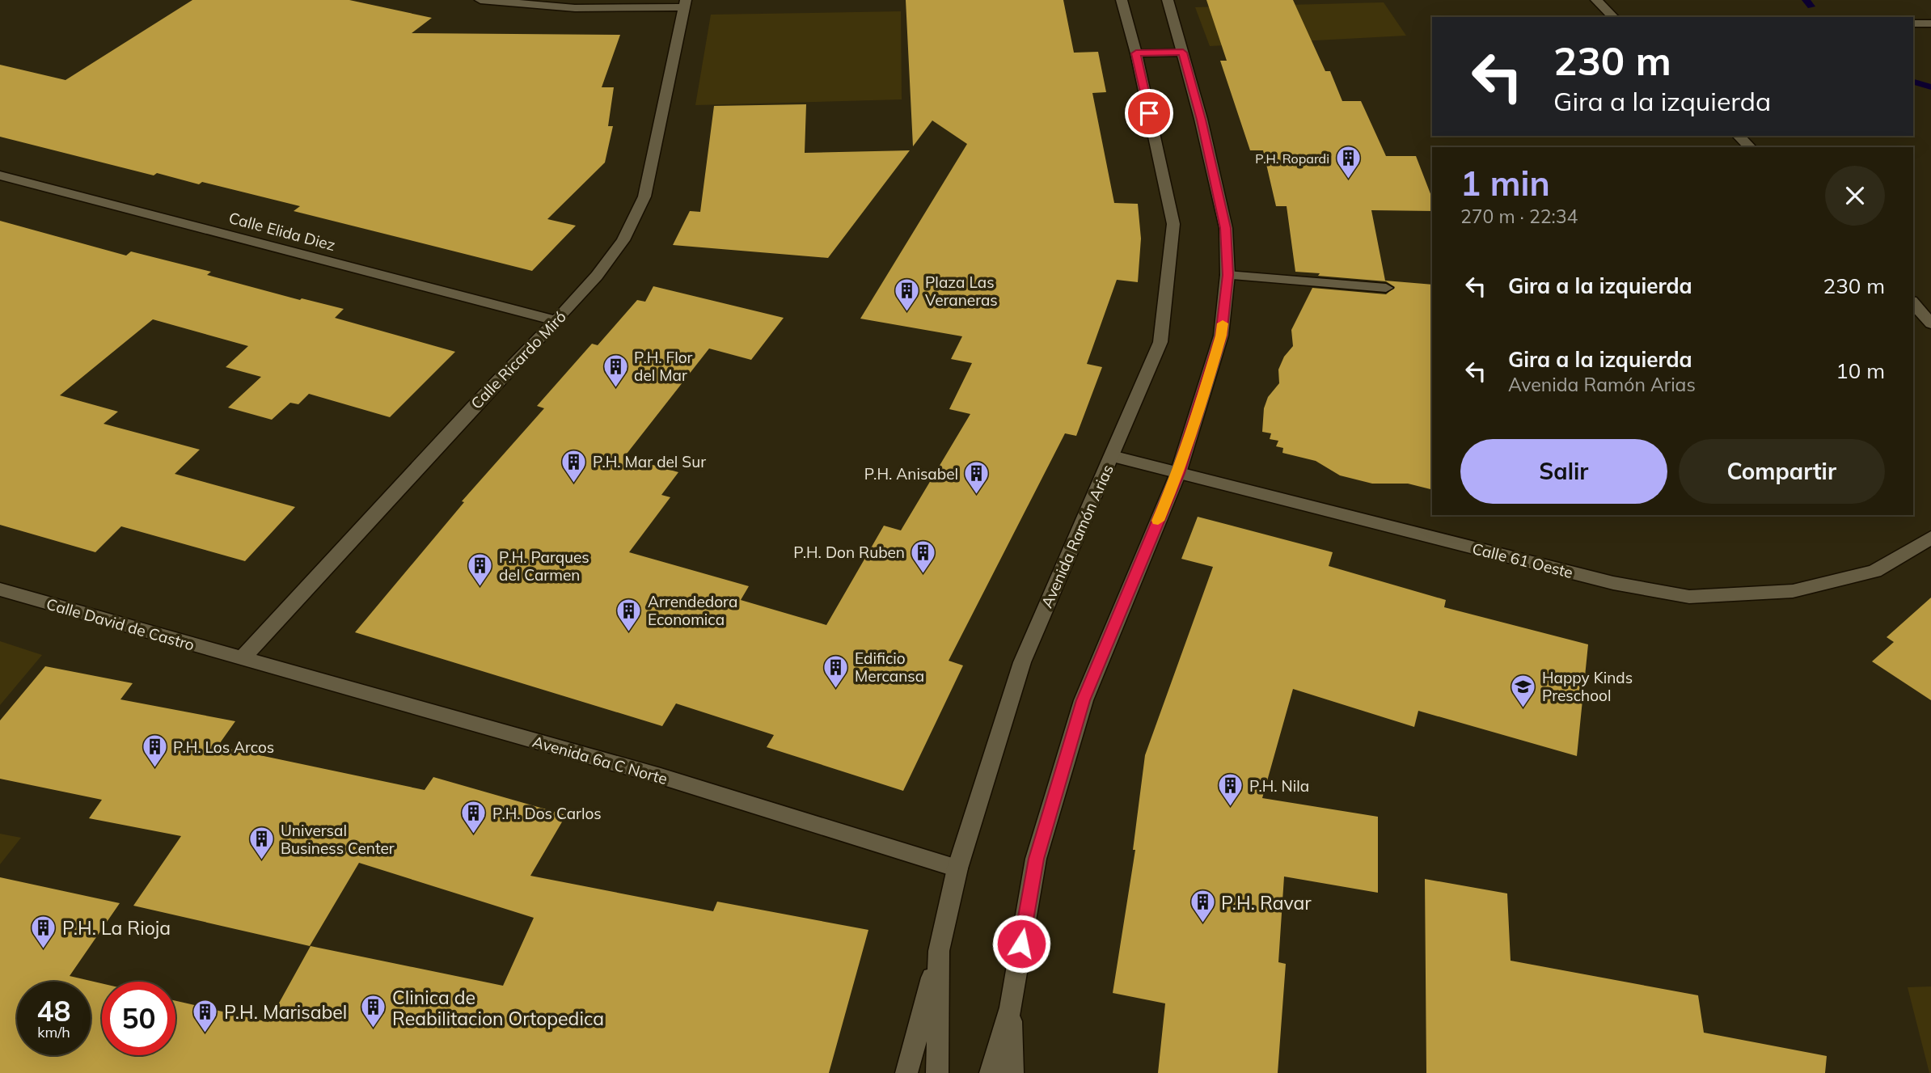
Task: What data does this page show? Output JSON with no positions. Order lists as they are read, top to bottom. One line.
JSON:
{"streets":{"street":["Calle Elida Diez","Calle Ricardo Miró","Avenida Ramón Arias","Calle 61 Oeste","Calle David de Castro","Avenida 6a C Norte"]},"crossings":[["Calle Elida Diez","Calle Ricardo Miró"],["Calle Ricardo Miró","Calle David de Castro"],["Calle Ricardo Miró","Avenida 6a C Norte"],["Avenida Ramón Arias","Calle 61 Oeste"],["Avenida Ramón Arias","Avenida 6a C Norte"],["Calle David de Castro","Avenida 6a C Norte"]],"places":{"building":["P.H. Ropardi","Plaza Las Veraneras","P.H. Flor del Mar","P.H. Mar del Sur","P.H. Anisabel","P.H. Don Ruben","P.H. Parques del Carmen","Arrendedora Economica","Edificio Mercansa","P.H. Los Arcos","P.H. Nila","P.H. Dos Carlos","Universal Business Center","P.H. Ravar","P.H. La Rioja","Clinica de Reabilitacion Ortopedica","P.H. Marisabel"],"school or university":["Happy Kinds Preschool"]},"page":{"turn":["230 m","Gira a la izquierda"],"heading":["1 min","270 m · 22:34"],"list":[{"name":"Gira a la izquierda","value":"230 m"},{"name":"Gira a la izquierda","note":"Avenida Ramón Arias","value":"10 m"}],"buttons":["Salir","Compartir"],"speed":"48 km/h","limit":"50"}}
